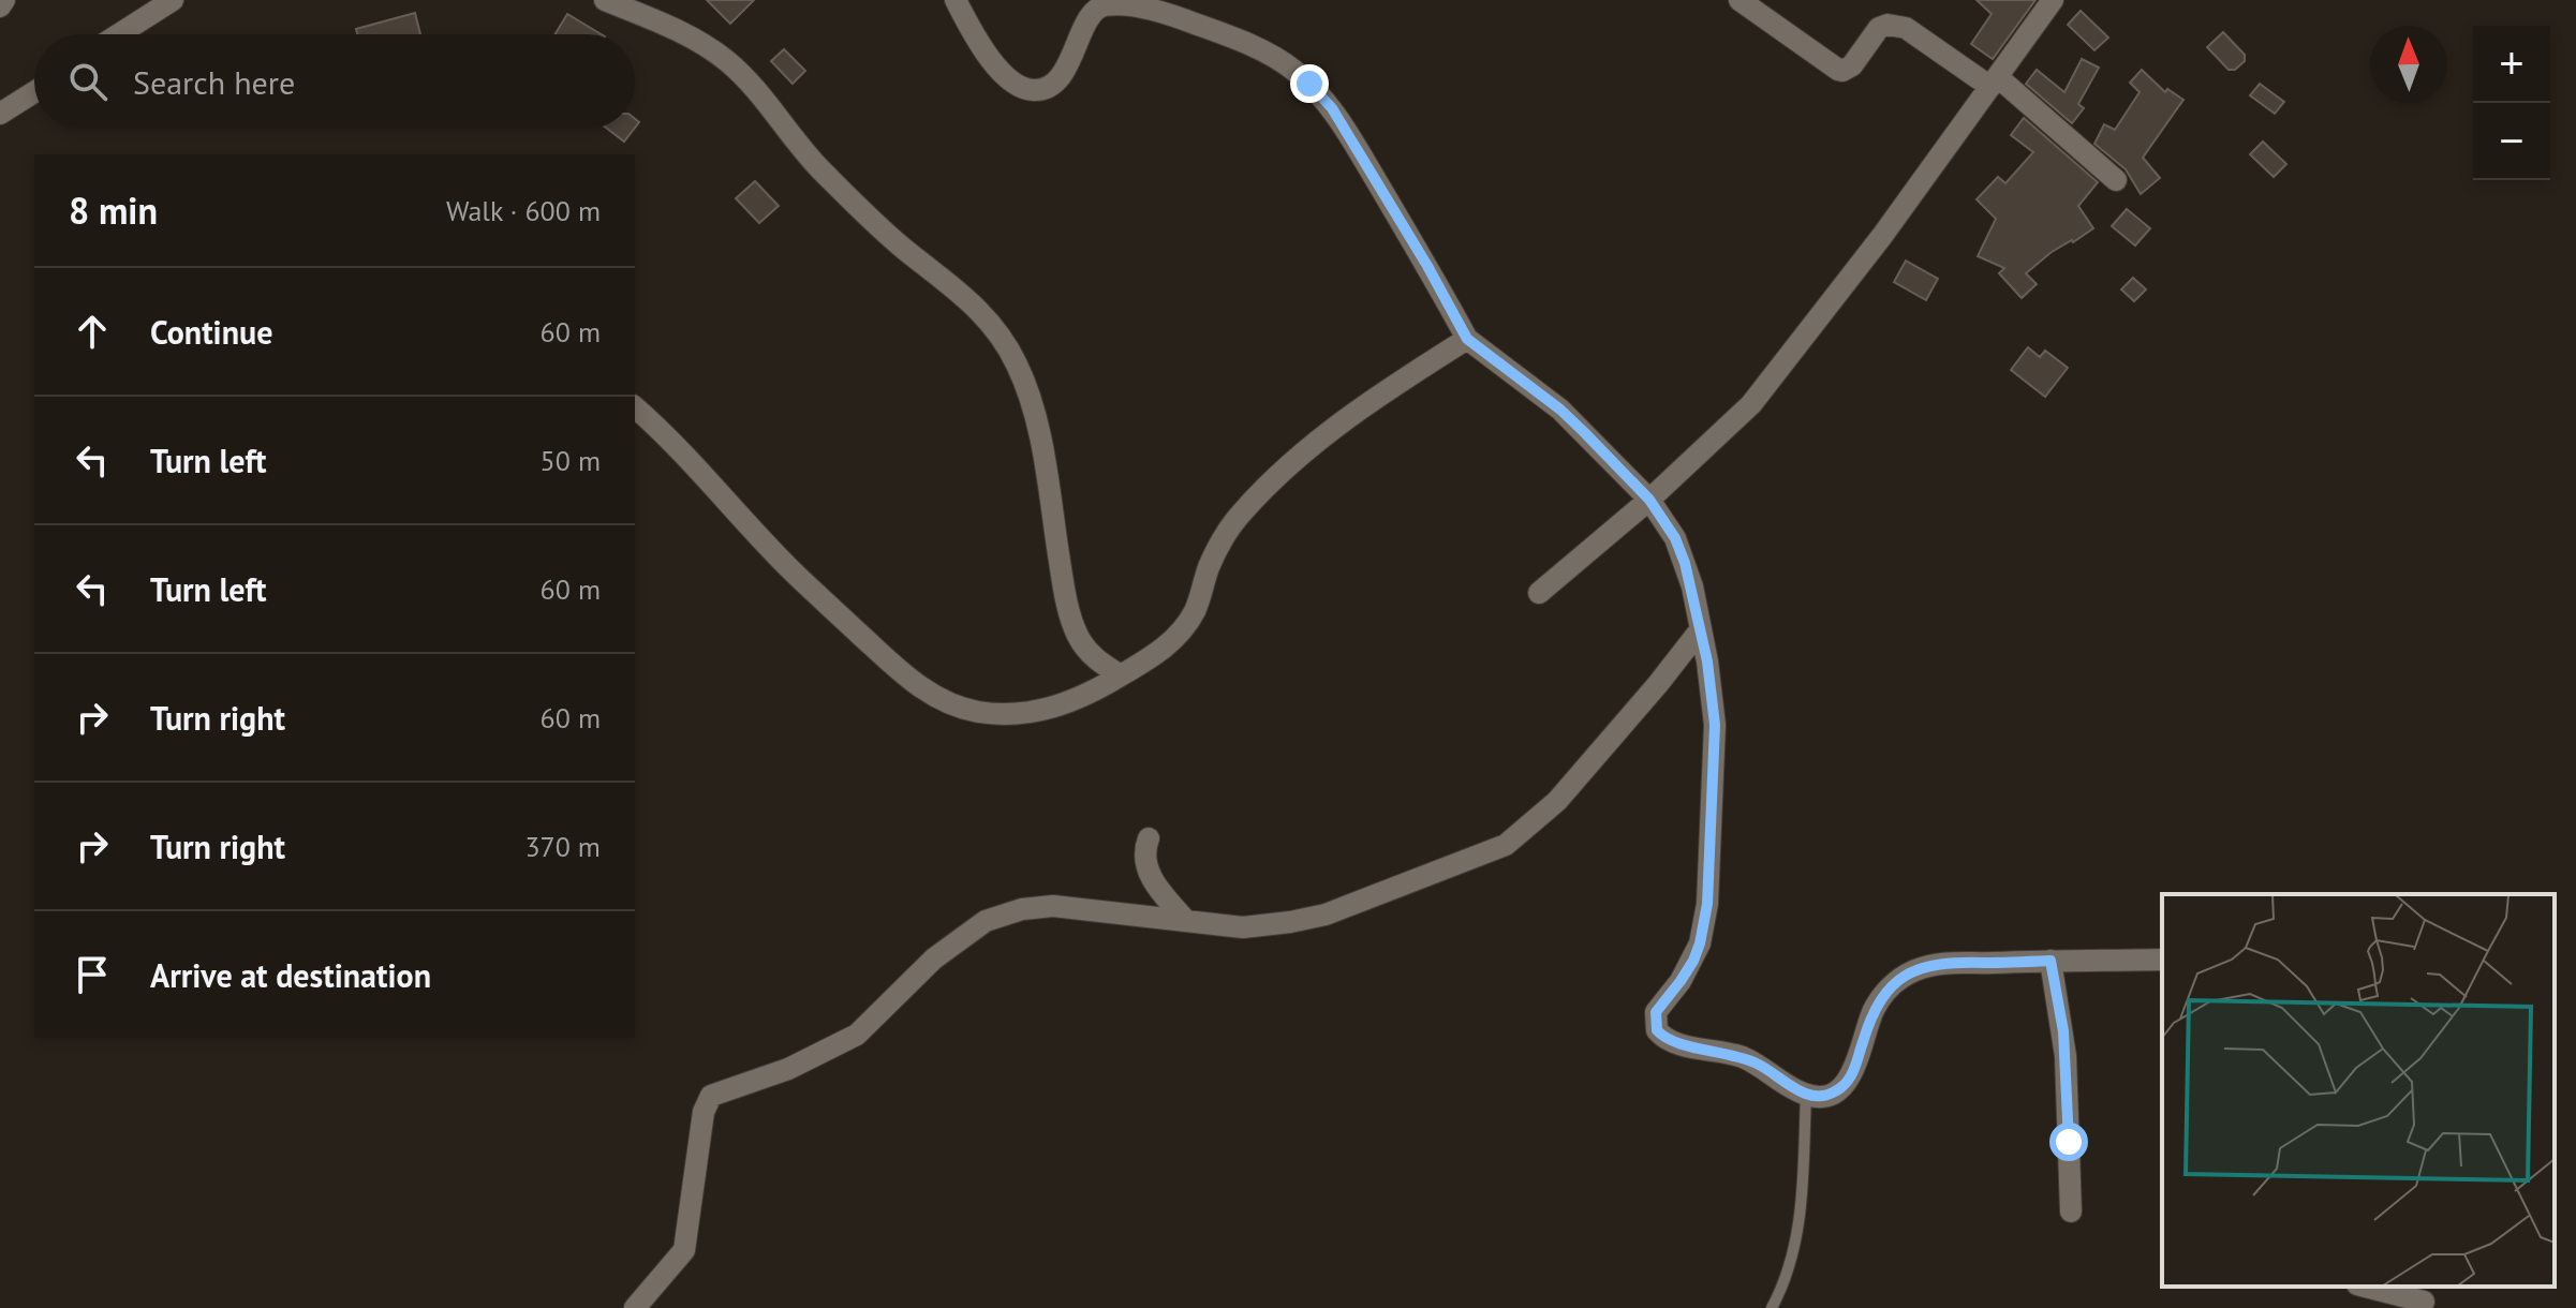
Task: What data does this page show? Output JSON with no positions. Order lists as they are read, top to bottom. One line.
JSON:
{"north":"top","page":{"map_buttons":["+","−"],"search":"Search here","heading":["8 min","Walk · 600 m"],"list":[["Continue","60 m"],["Turn left","50 m"],["Turn left","60 m"],["Turn right","60 m"],["Turn right","370 m"],"Arrive at destination"]}}
